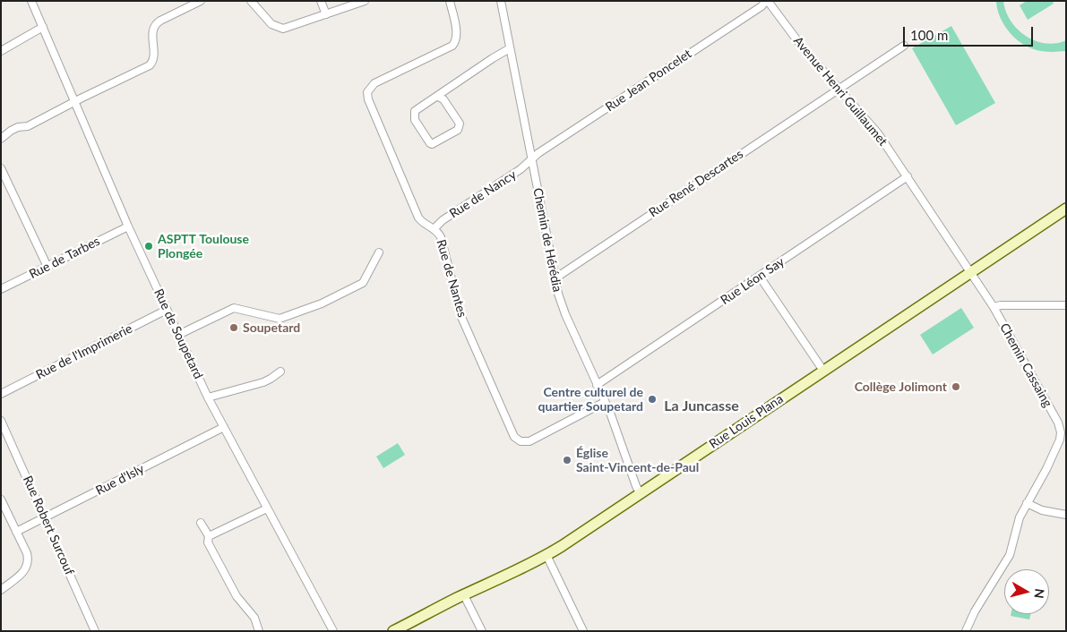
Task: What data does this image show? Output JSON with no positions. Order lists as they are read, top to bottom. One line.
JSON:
{"streets":{"street":["Rue Jean Poncelet","Avenue Henri Guillaumet","Rue René Descartes","Rue de Nancy","Chemin de Hérédia","Rue de Tarbes","Rue de Nantes","Rue Léon Say","Rue de Soupetard","Rue de l'Imprimerie","Chemin Cassaing","Rue Louis Plana","Rue d'Isly","Rue Robert Surcouf"]},"crossings":[["Rue Jean Poncelet","Avenue Henri Guillaumet"],["Rue Jean Poncelet","Rue de Nancy"],["Rue Jean Poncelet","Chemin de Hérédia"],["Avenue Henri Guillaumet","Rue René Descartes"],["Avenue Henri Guillaumet","Rue Léon Say"],["Avenue Henri Guillaumet","Chemin Cassaing"],["Avenue Henri Guillaumet","Rue Louis Plana"],["Rue René Descartes","Chemin de Hérédia"],["Rue de Nancy","Chemin de Hérédia"],["Rue de Nancy","Rue de Nantes"],["Chemin de Hérédia","Rue de Nantes"],["Chemin de Hérédia","Rue Léon Say"],["Chemin de Hérédia","Rue Louis Plana"],["Rue de Tarbes","Rue de Soupetard"],["Rue de Soupetard","Rue de l'Imprimerie"],["Rue de Soupetard","Rue d'Isly"],["Chemin Cassaing","Rue Louis Plana"],["Rue d'Isly","Rue Robert Surcouf"]],"districts":["La Juncasse"],"places":["ASPTT Toulouse Plongée","Soupetard","Collège Jolimont","Centre culturel de quartier Soupetard","Église Saint-Vincent-de-Paul"],"scale_bar":"100 m","north":"right"}
